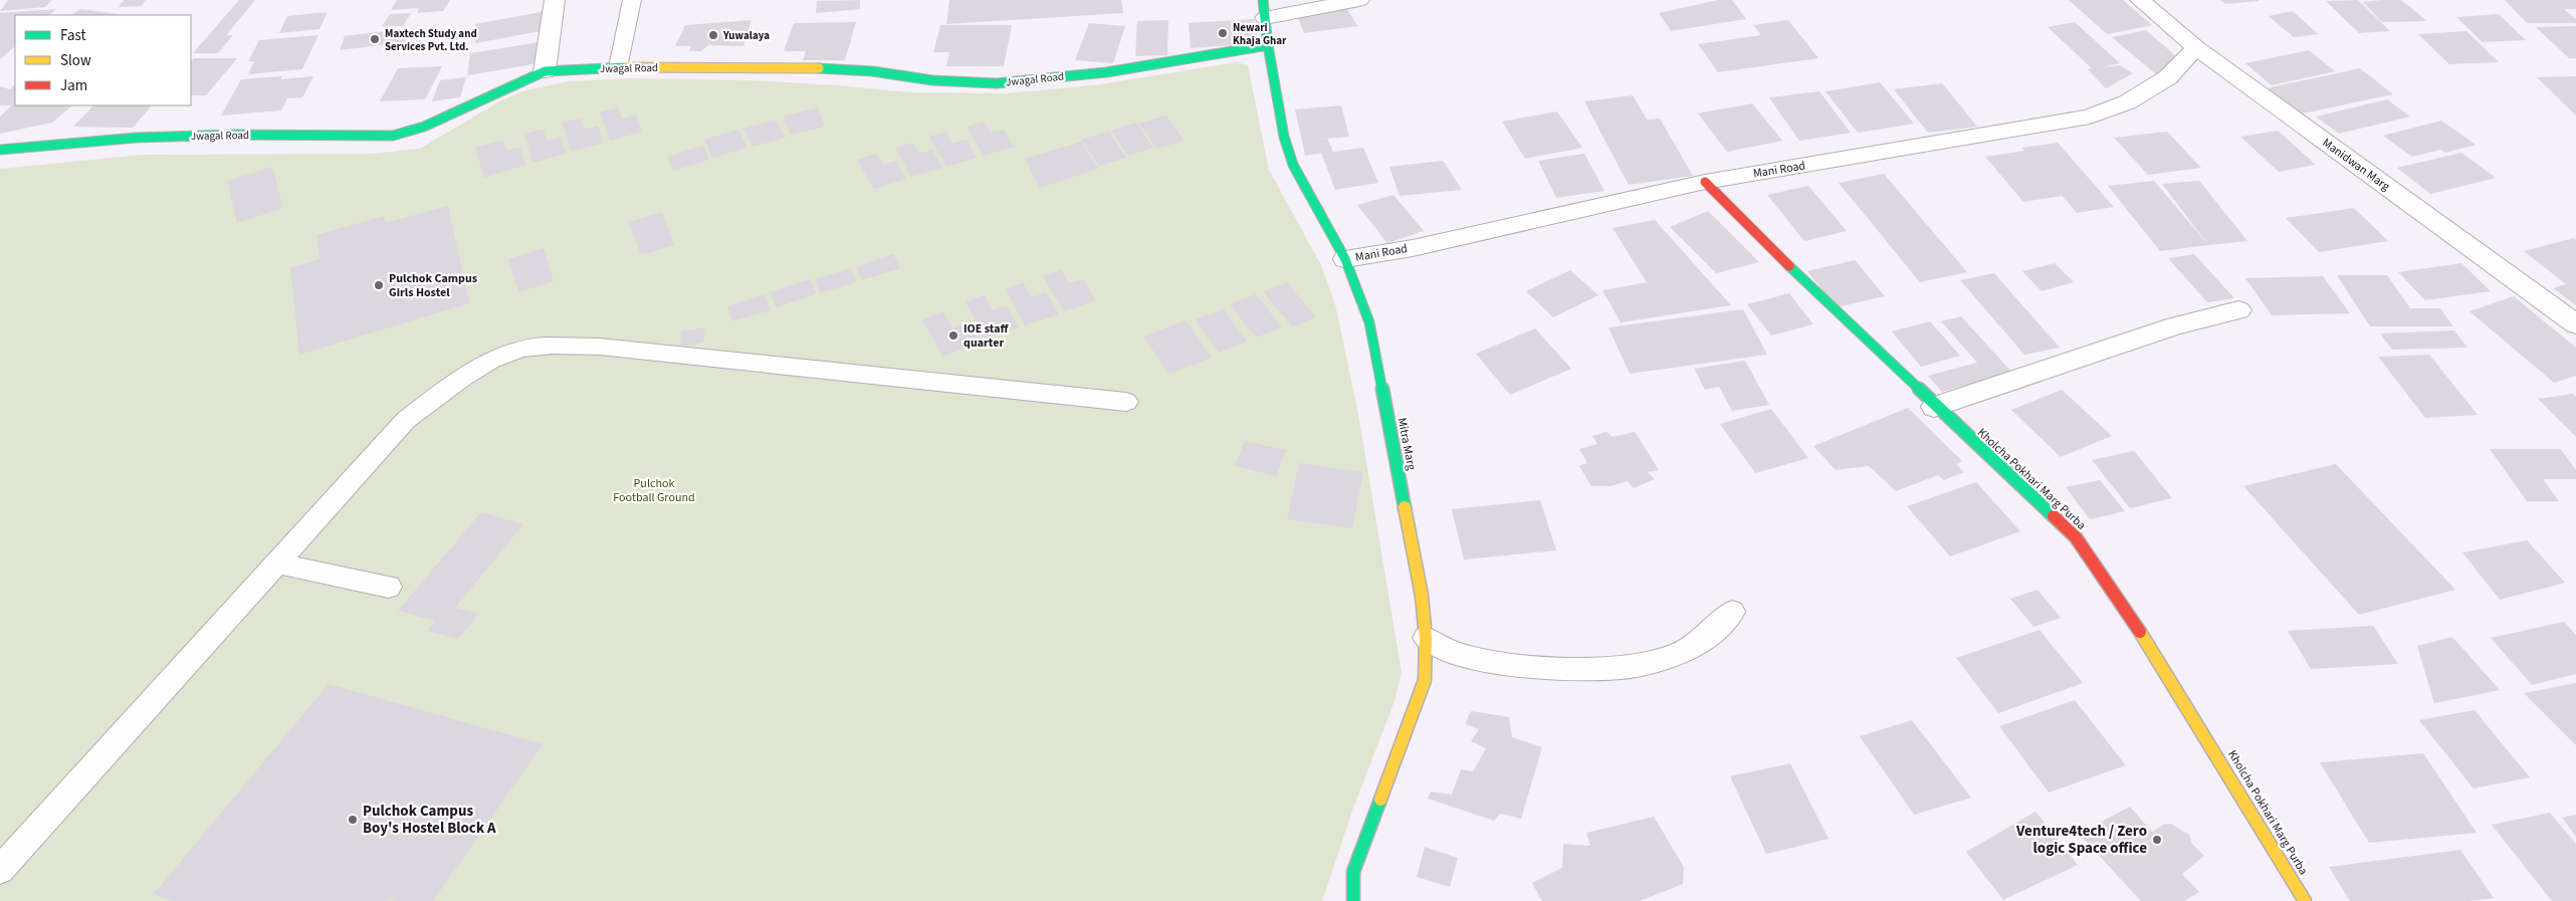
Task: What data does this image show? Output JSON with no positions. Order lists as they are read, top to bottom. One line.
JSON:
{"streets":{"street":["Jwagal Road","Manidwan Marg","Mani Road","Mitra Marg","Kholcha Pokhari Marg Purba"]},"crossings":[["Jwagal Road","Mitra Marg"],["Manidwan Marg","Mani Road"],["Mani Road","Mitra Marg"],["Mani Road","Kholcha Pokhari Marg Purba"]],"parks":["Pulchok Football Ground"],"places":["Newari Khaja Ghar","Yuwalaya","Maxtech Study and Services Pvt. Ltd.","Pulchok Campus Girls Hostel","IOE staff quarter","Pulchok Campus Boy's Hostel Block A","Venture4tech / Zero logic Space office"],"legend":["Fast","Slow","Jam"]}
